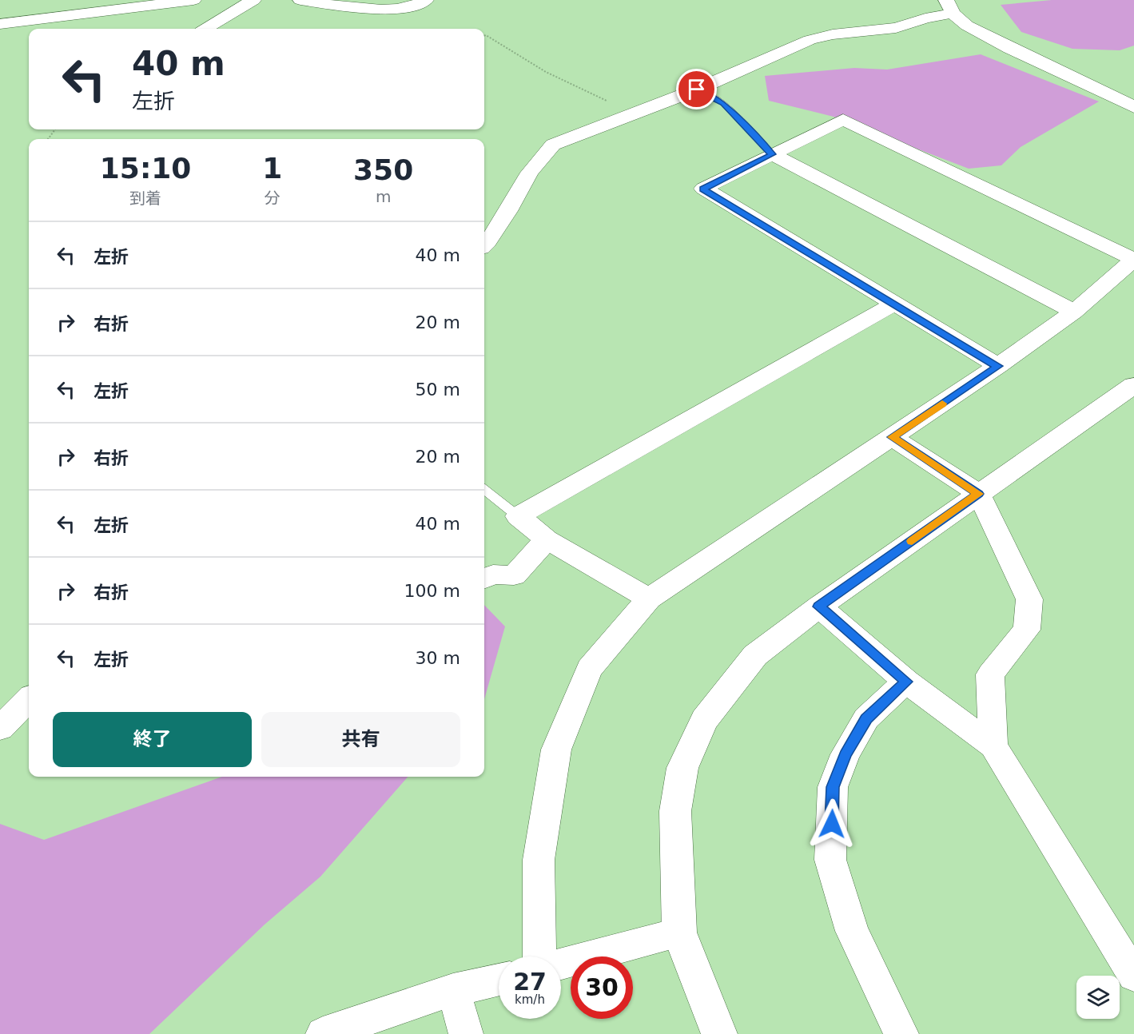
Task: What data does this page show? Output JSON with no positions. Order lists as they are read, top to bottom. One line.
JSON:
{"page":{"turn":["40 m","左折"],"eta":["15:10","到着","1","分","350","m"],"list":[{"name":"左折","value":"40 m"},{"name":"右折","value":"20 m"},{"name":"左折","value":"50 m"},{"name":"右折","value":"20 m"},{"name":"左折","value":"40 m"},{"name":"右折","value":"100 m"},{"name":"左折","value":"30 m"}],"buttons":["終了","共有"],"speed":"27 km/h","limit":"30"}}
